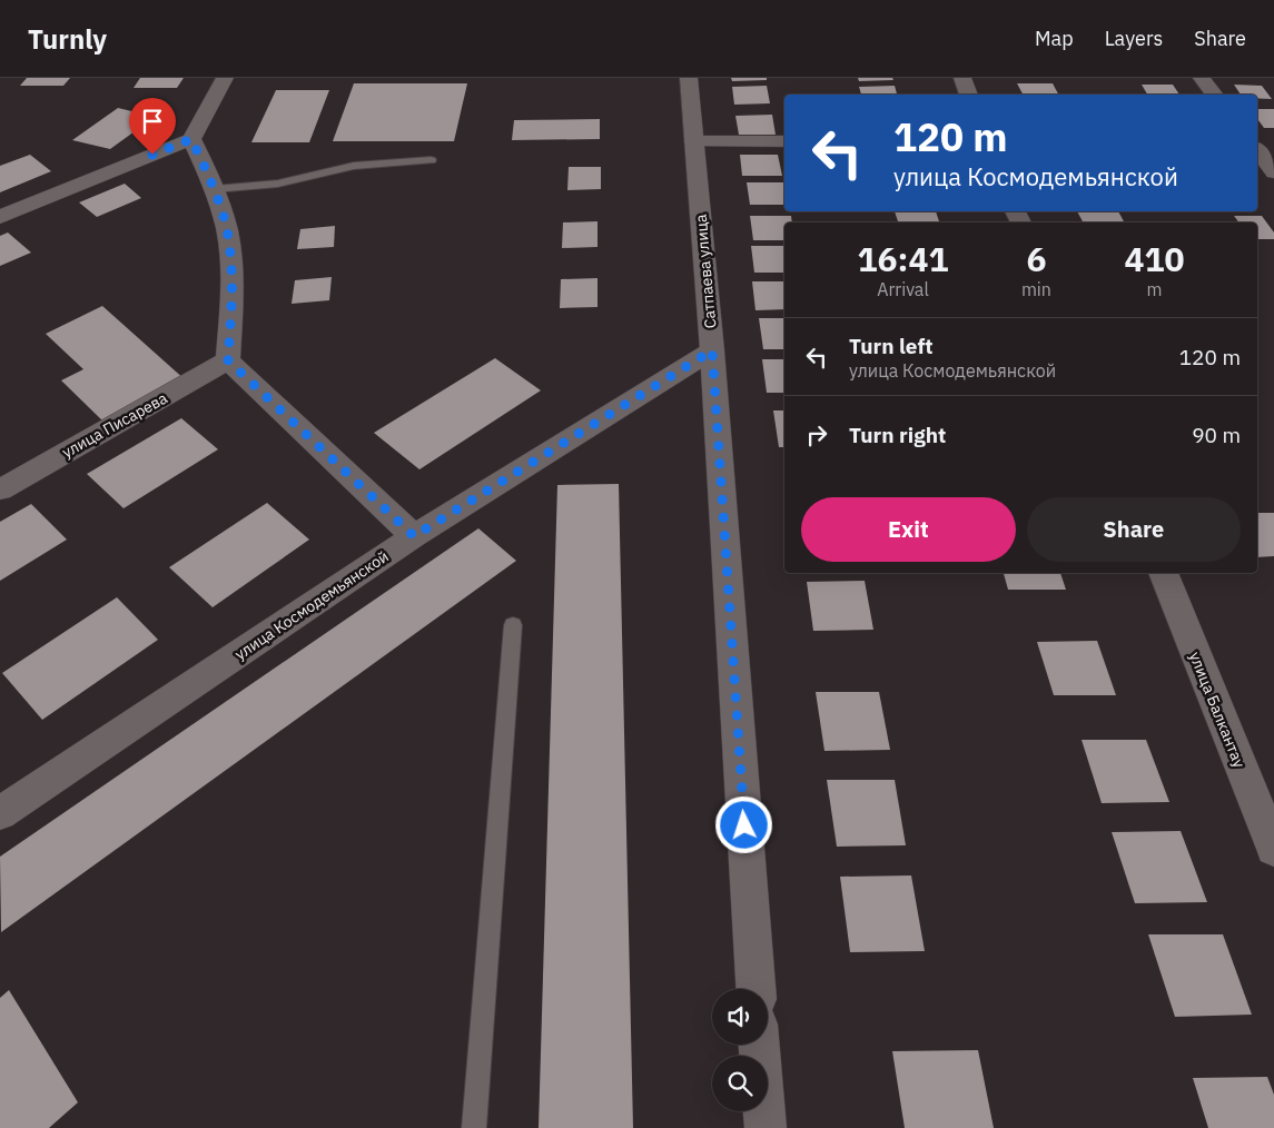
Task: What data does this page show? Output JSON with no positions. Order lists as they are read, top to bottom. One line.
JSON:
{"streets":{"street":["Сатпаева улица","улица Писарева","улица Космодемьянской","улица Балкантау"]},"crossings":[["Сатпаева улица","улица Космодемьянской"]],"page":{"header":"Turnly","nav":["Map","Layers","Share"],"turn":["120 m","улица Космодемьянской"],"eta":["16:41","Arrival","6","min","410","m"],"list":[{"name":"Turn left","note":"улица Космодемьянской","value":"120 m"},{"name":"Turn right","value":"90 m"}],"buttons":["Exit","Share"]}}
